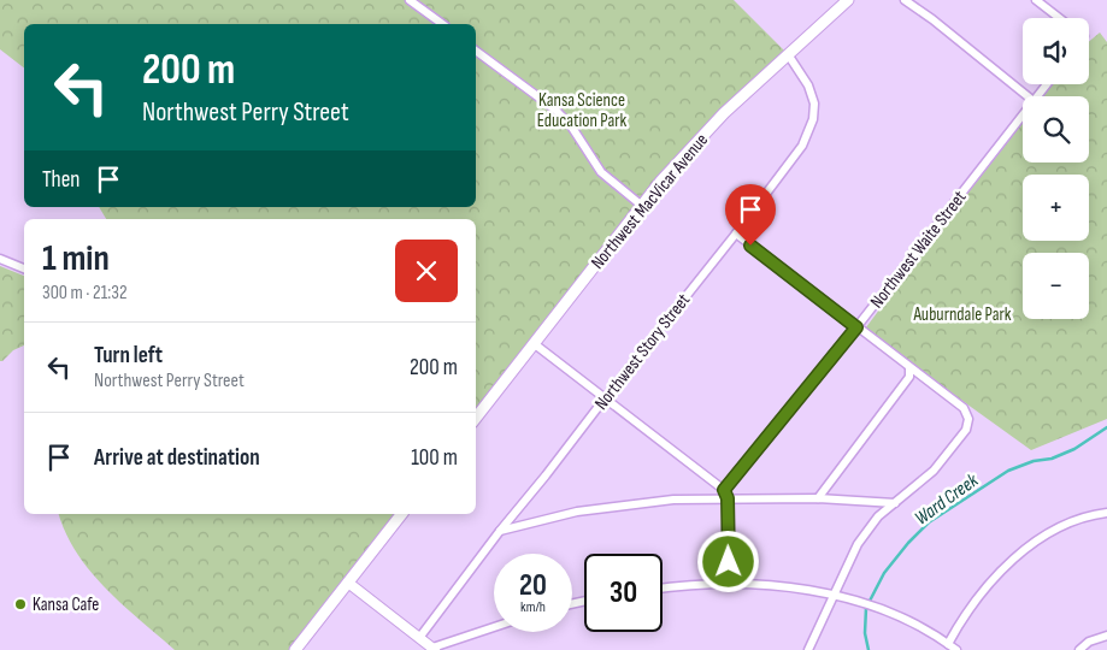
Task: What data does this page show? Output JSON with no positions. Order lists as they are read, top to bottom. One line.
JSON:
{"streets":{"main road":["Northwest MacVicar Avenue"],"street":["Northwest Waite Street","Northwest Story Street"]},"crossings":[["Northwest MacVicar Avenue","Northwest Story Street"]],"water":["Ward Creek"],"parks":["Kansa Science Education Park","Auburndale Park"],"places":["Kansa Cafe"],"page":{"map_buttons":["+","−"],"turn":["200 m","Northwest Perry Street"],"then":"Then","heading":["1 min","300 m · 21:32"],"list":[{"name":"Turn left","note":"Northwest Perry Street","value":"200 m"},{"name":"Arrive at destination","value":"100 m"}],"speed":"20 km/h","limit":"30"}}
